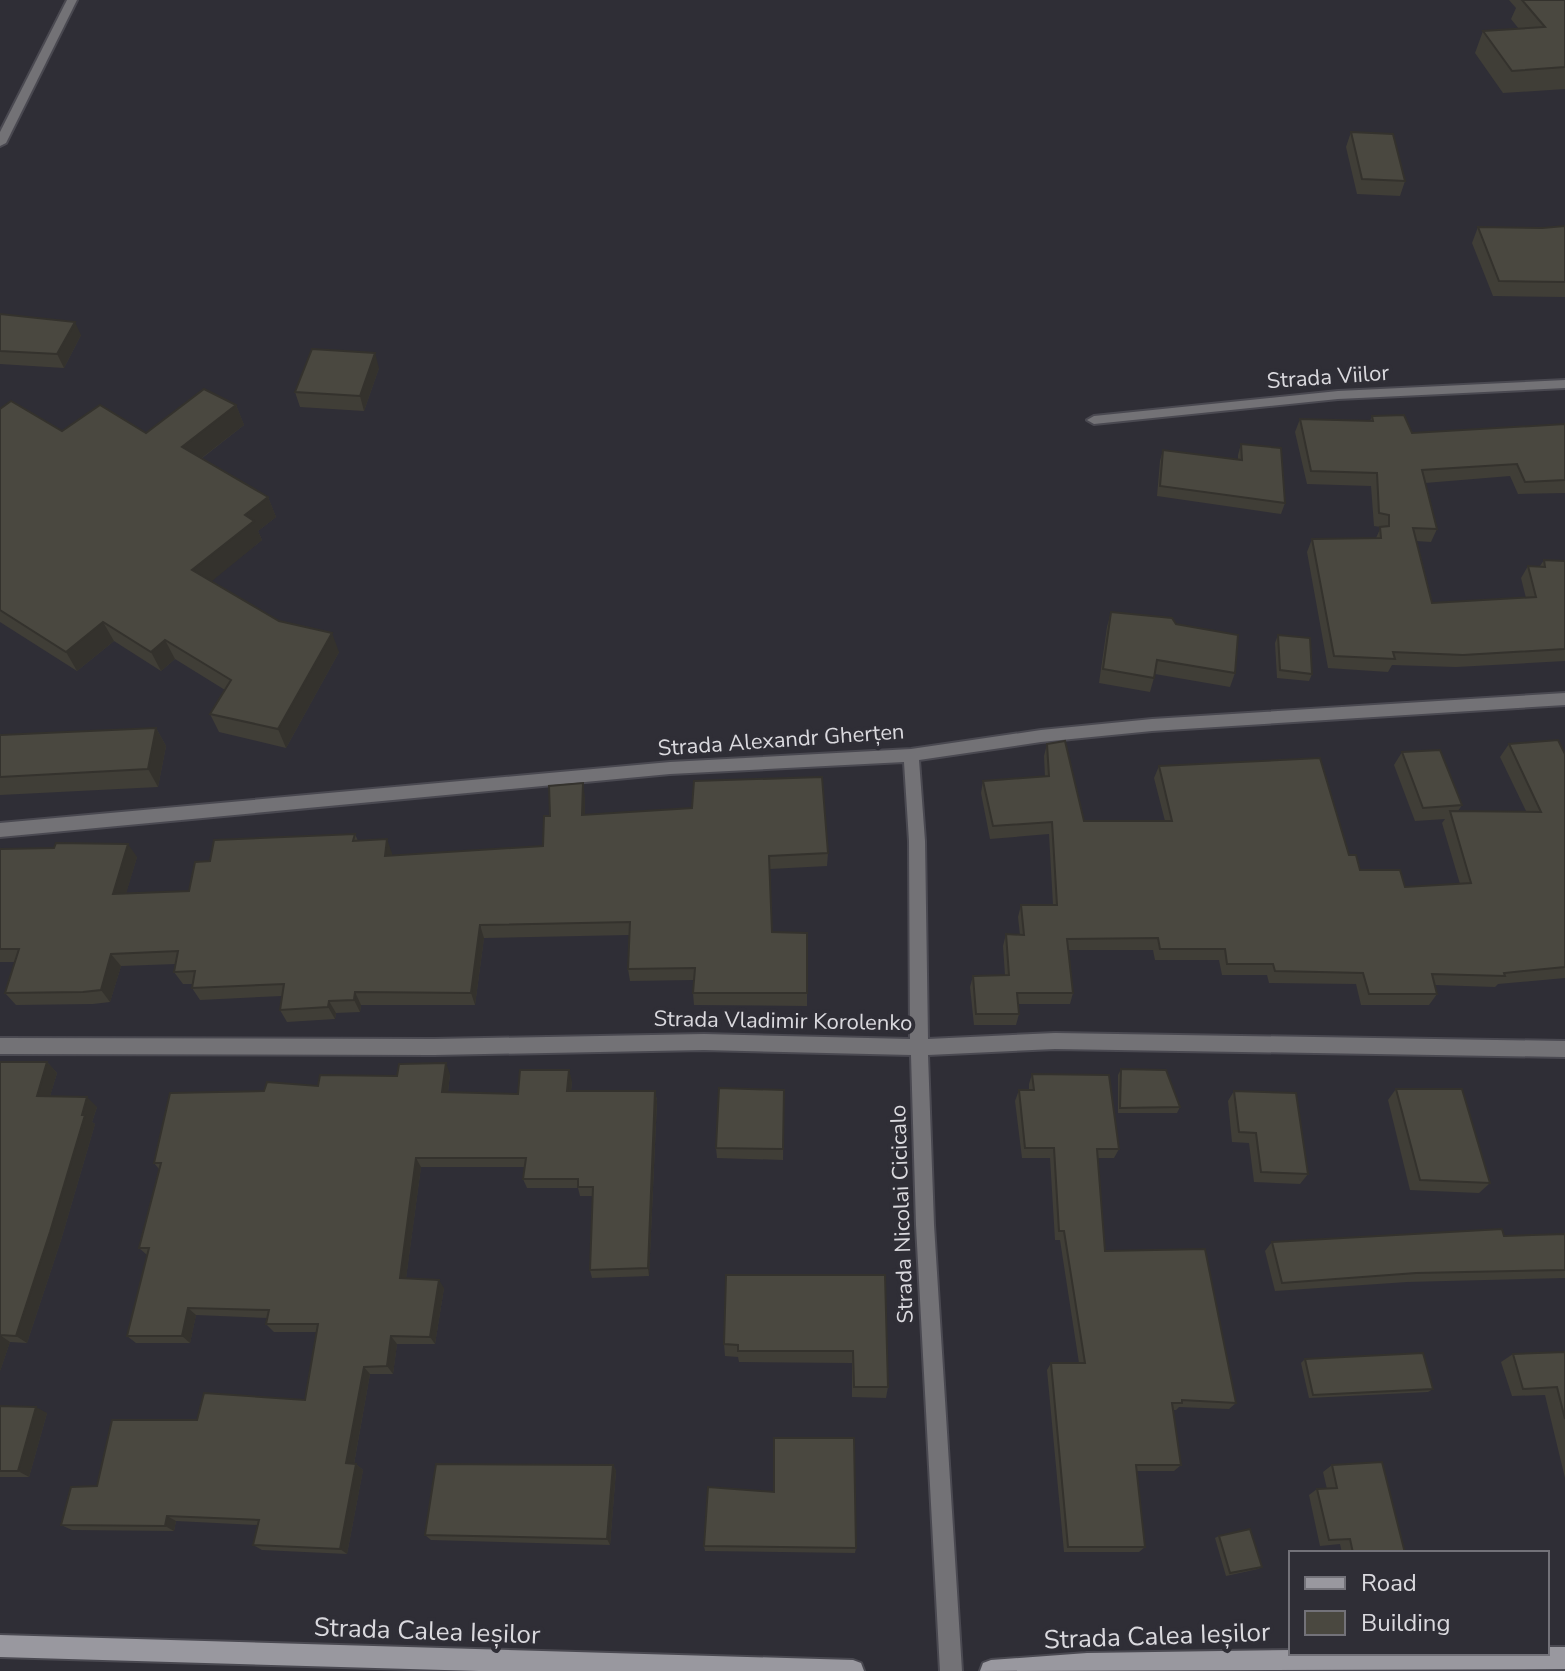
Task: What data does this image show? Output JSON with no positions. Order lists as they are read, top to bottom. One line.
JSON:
{"streets":{"street":["Strada Viilor","Strada Alexandr Gherțen","Strada Vladimir Korolenko","Strada Nicolai Cicicalo","Strada Calea Ieșilor"]},"crossings":[["Strada Alexandr Gherțen","Strada Nicolai Cicicalo"],["Strada Vladimir Korolenko","Strada Nicolai Cicicalo"]],"legend":["Road","Building"]}
